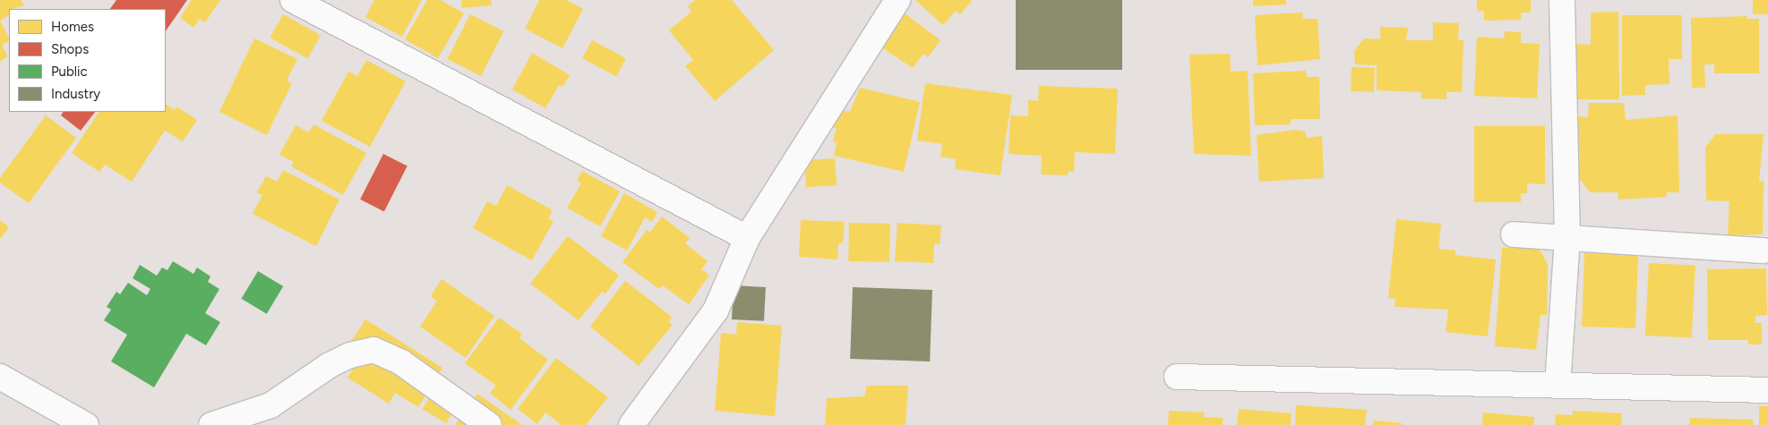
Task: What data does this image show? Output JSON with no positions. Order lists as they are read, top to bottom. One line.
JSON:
{"legend":["Homes","Shops","Public","Industry"]}
